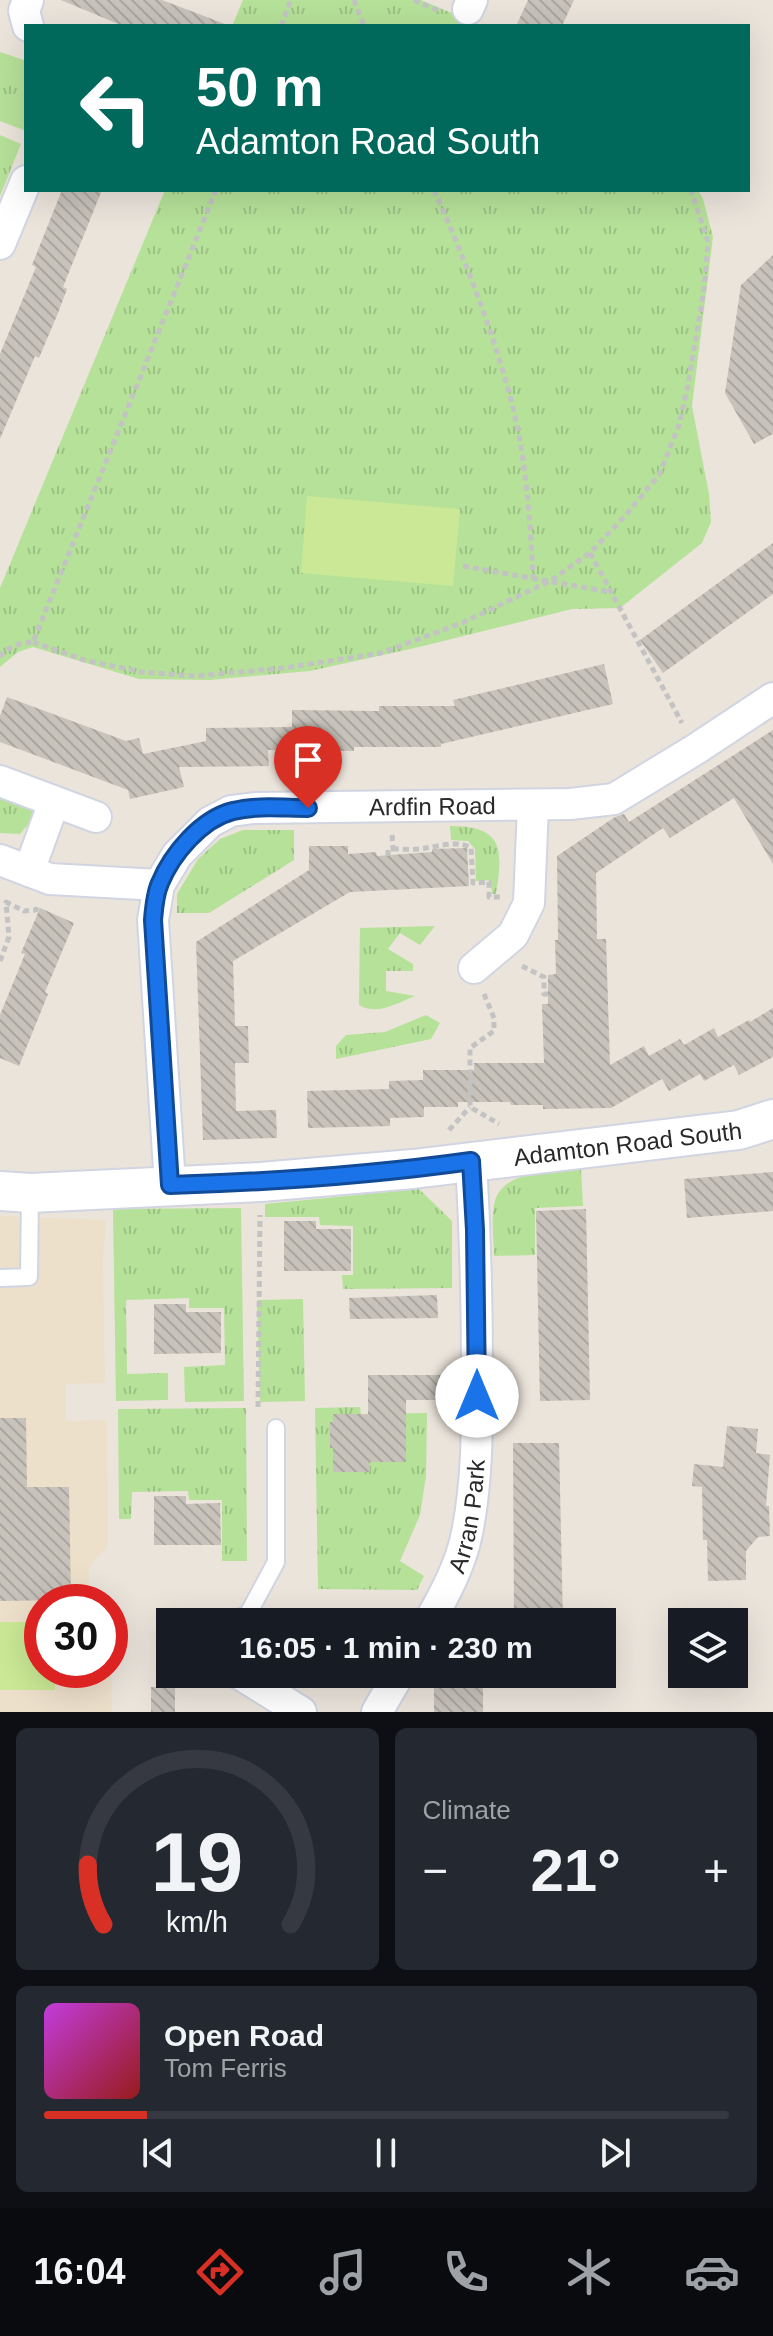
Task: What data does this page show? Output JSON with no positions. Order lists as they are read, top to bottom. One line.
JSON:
{"streets":{"street":["Ardfin Road","Adamton Road South","Arran Park"]},"crossings":[["Ardfin Road","Adamton Road South"],["Adamton Road South","Arran Park"]],"page":{"turn":["50 m","Adamton Road South"],"limit":"30","trip":"16:05 · 1 min · 230 m","tile":"Climate","heat":["−","21°","+"],"song":["Open Road","Tom Ferris"],"tabs":"16:04","gauge":["19","km/h"]}}
